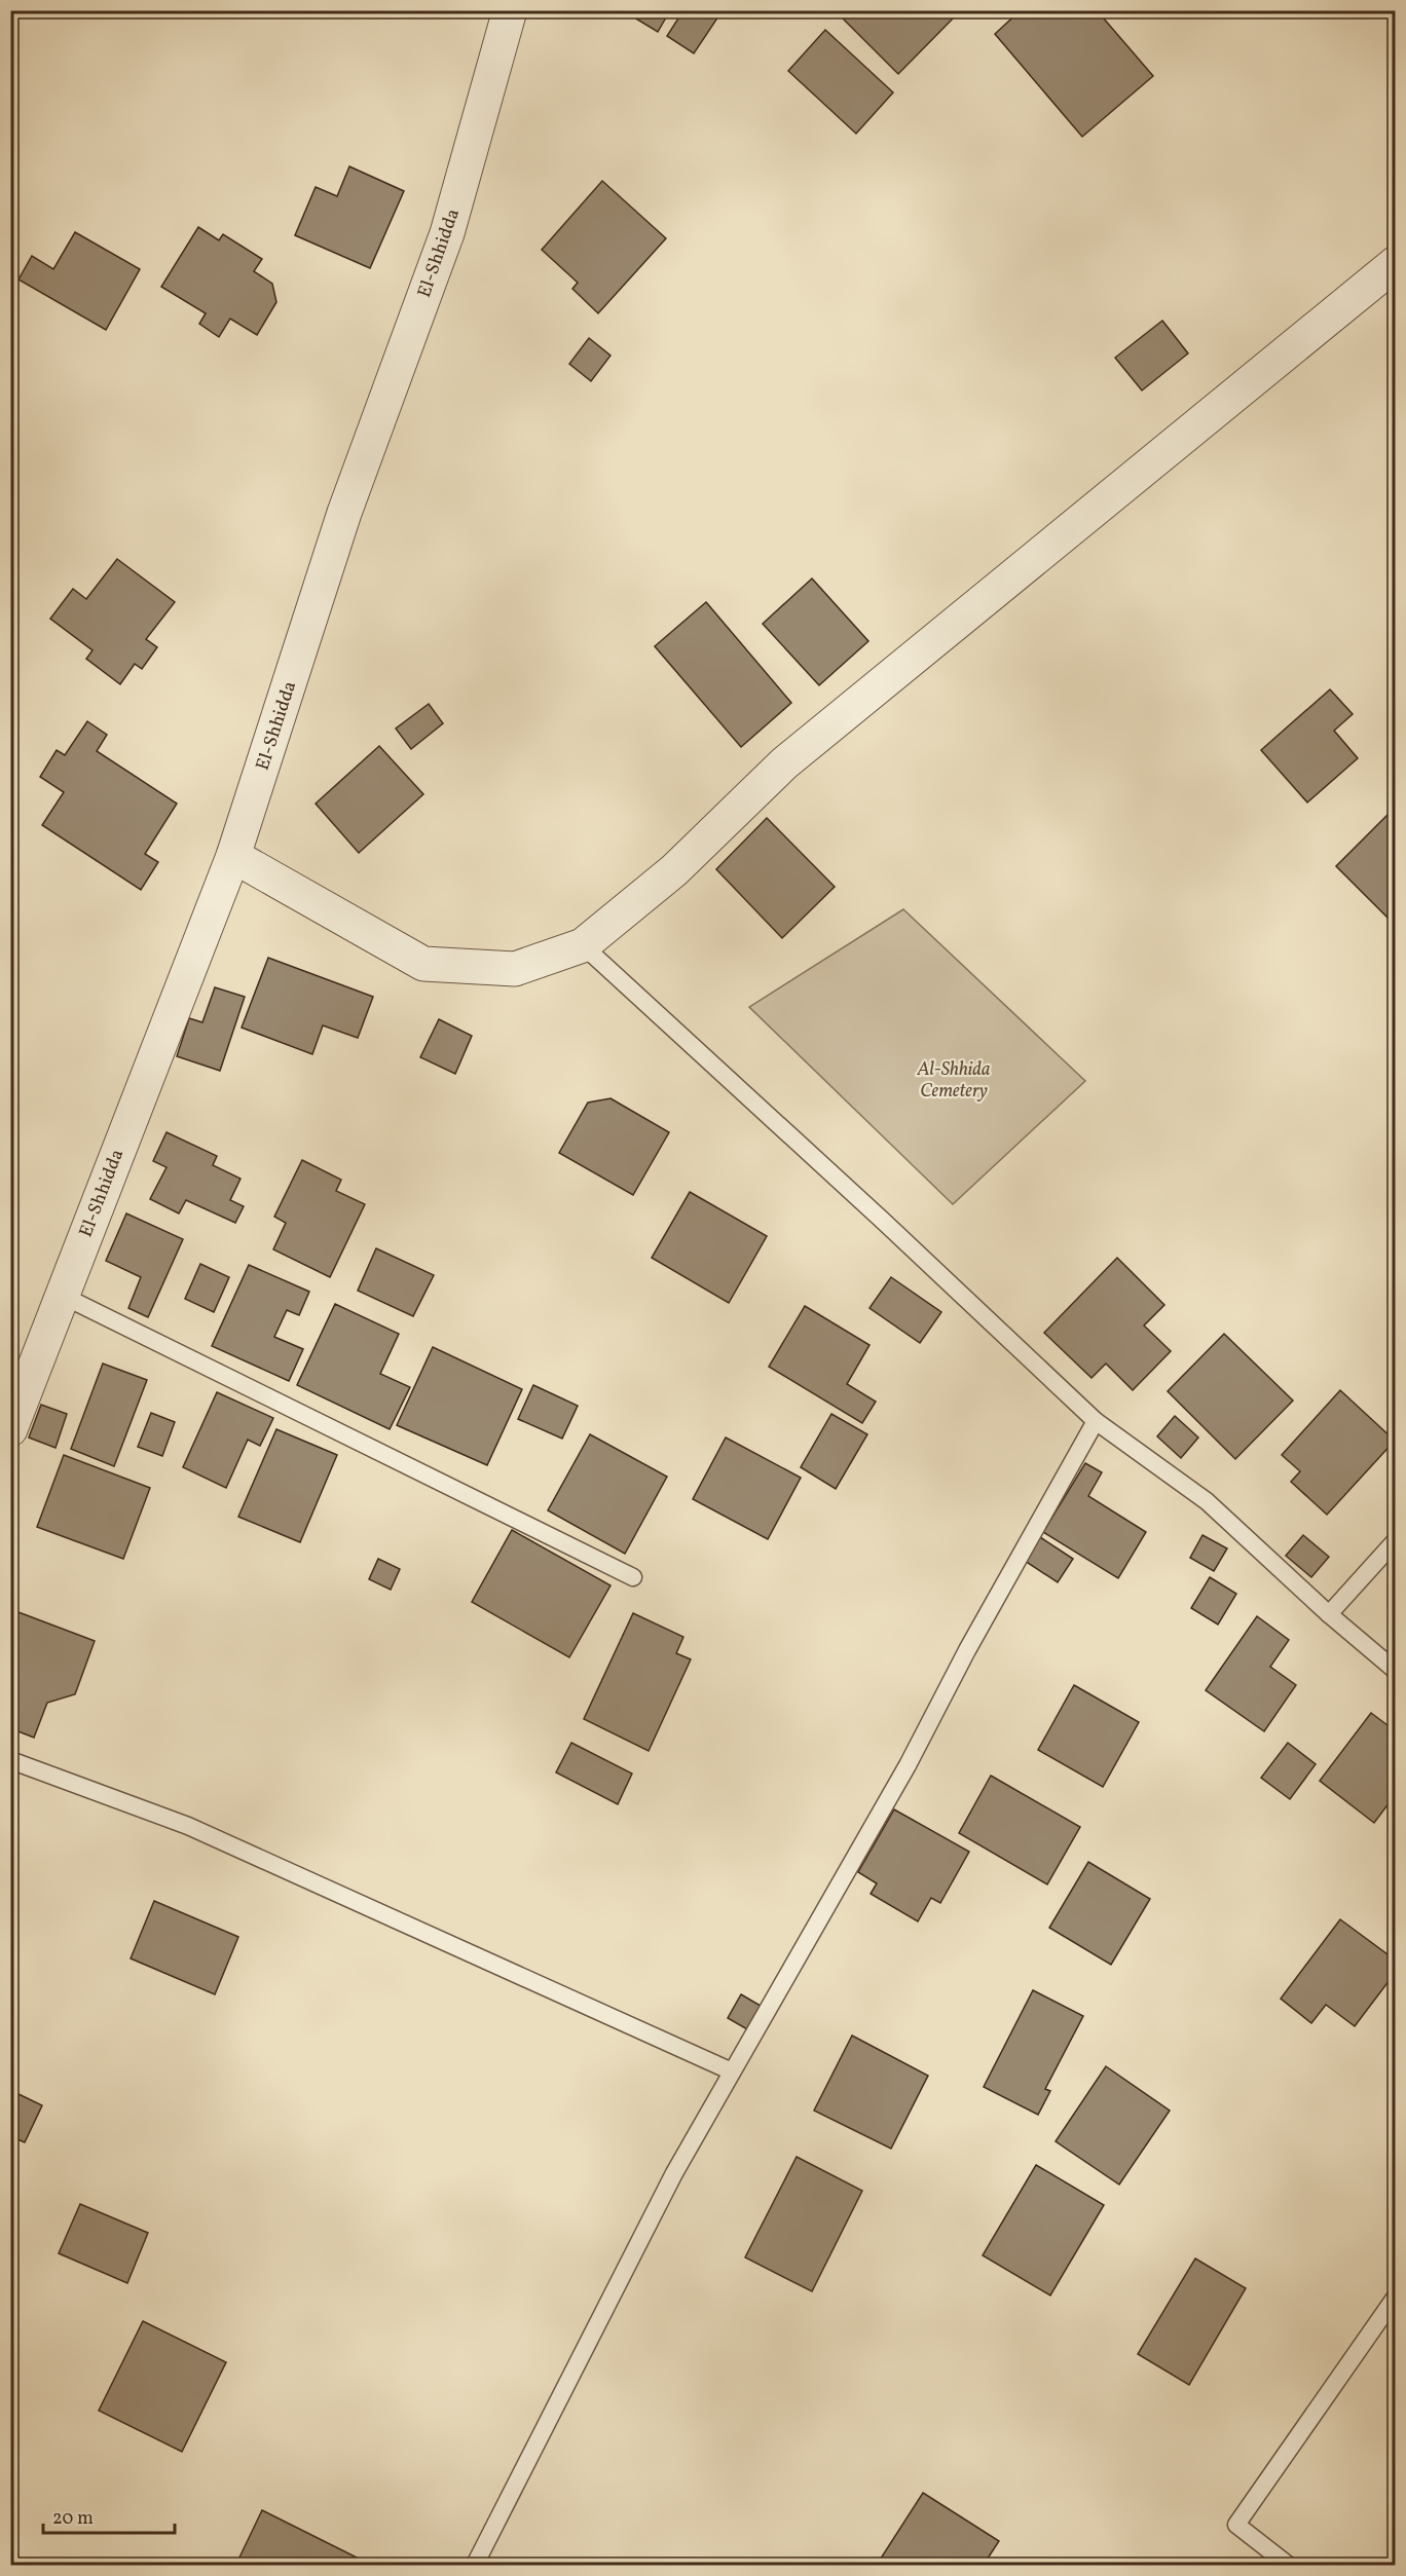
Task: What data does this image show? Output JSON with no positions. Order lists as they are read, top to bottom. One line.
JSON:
{"streets":{"street":["El-Shhidda"]},"parks":["Al-Shhida Cemetery"],"scale_bar":"20 m"}
